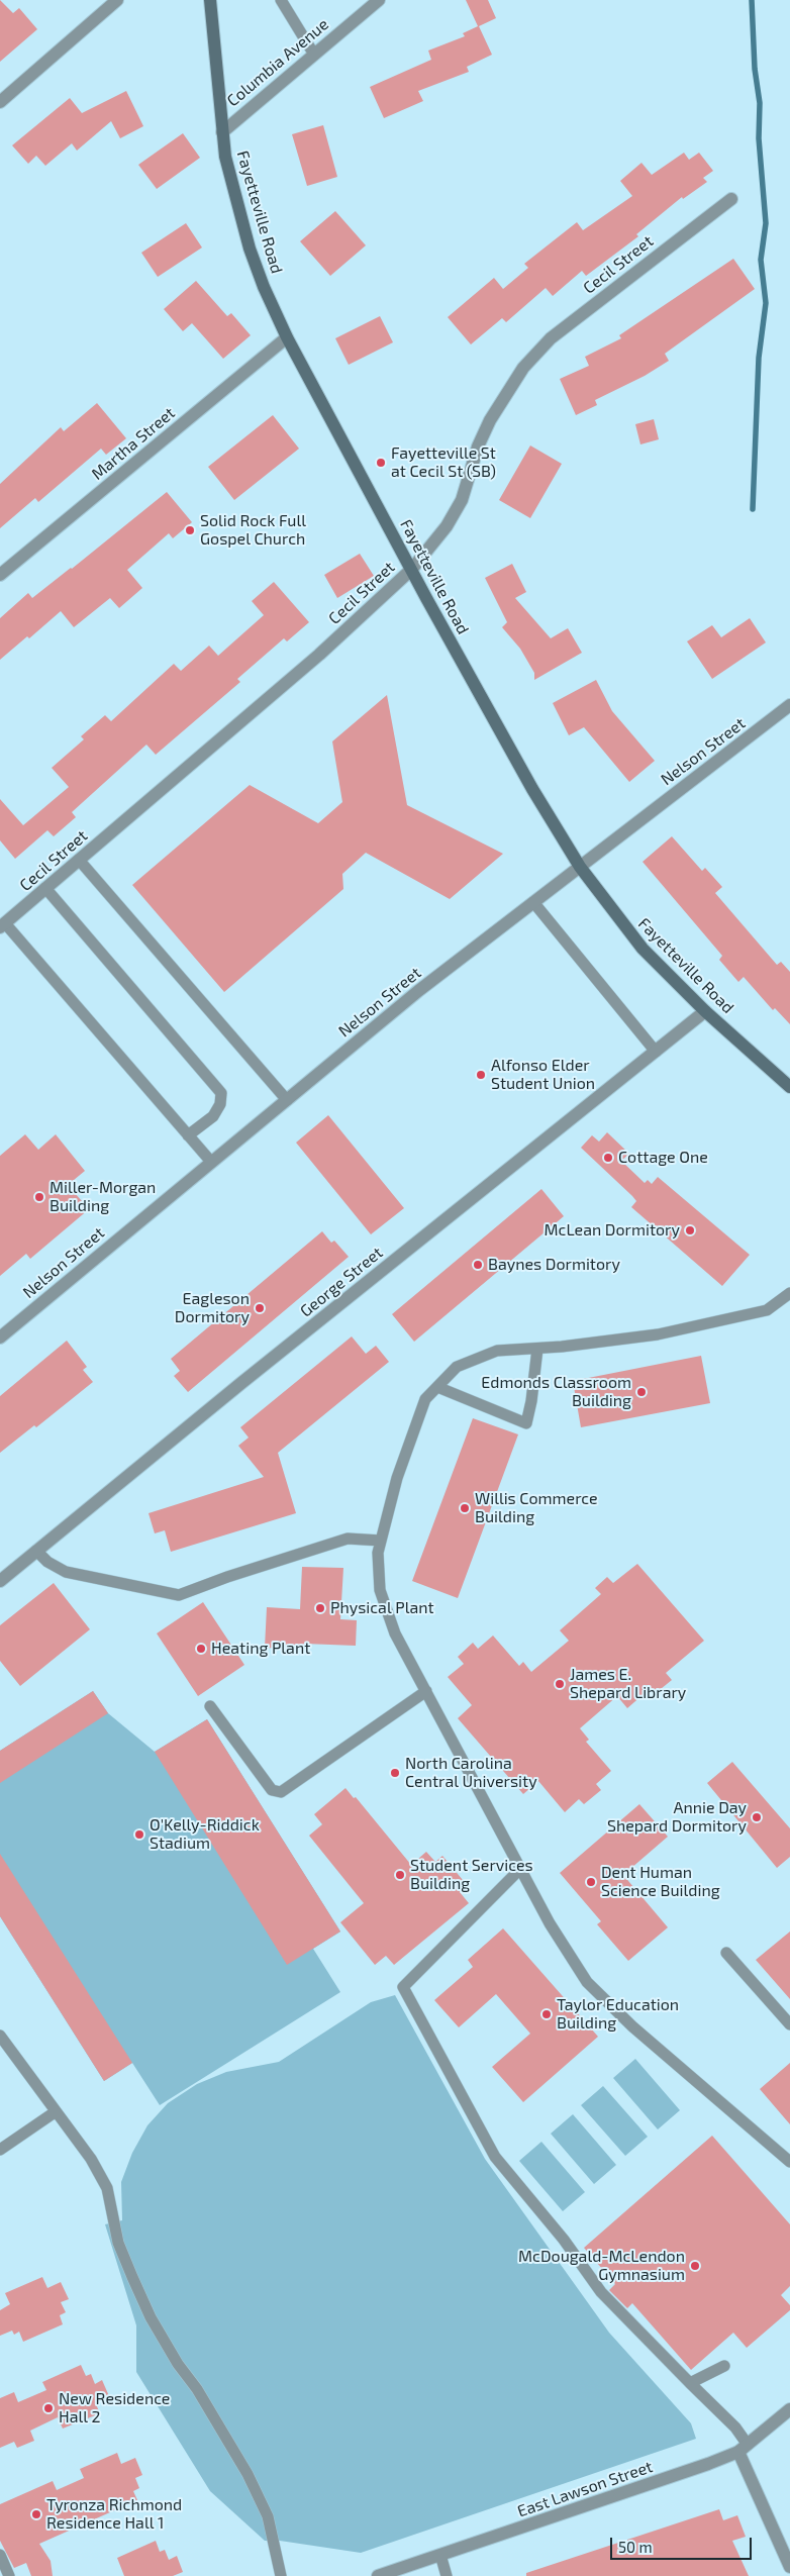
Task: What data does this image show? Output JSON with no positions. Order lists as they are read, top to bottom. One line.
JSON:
{"streets":{"main road":["Fayetteville Road"],"street":["Columbia Avenue","Cecil Street","Martha Street","Nelson Street","George Street","East Lawson Street"]},"crossings":[["Columbia Avenue","Fayetteville Road"],["Fayetteville Road","Cecil Street"],["Fayetteville Road","Martha Street"],["Fayetteville Road","Nelson Street"],["Fayetteville Road","George Street"]],"places":["Fayetteville St at Cecil St (SB)","Solid Rock Full Gospel Church","Alfonso Elder Student Union","Cottage One","Miller-Morgan Building","McLean Dormitory","Baynes Dormitory","Eagleson Dormitory","Edmonds Classroom Building","Willis Commerce Building","Physical Plant","Heating Plant","James E. Shepard Library","North Carolina Central University","Annie Day Shepard Dormitory","O'Kelly-Riddick Stadium","Student Services Building","Dent Human Science Building","Taylor Education Building","McDougald-McLendon Gymnasium","New Residence Hall 2","Tyronza Richmond Residence Hall 1"],"scale_bar":"50 m"}
